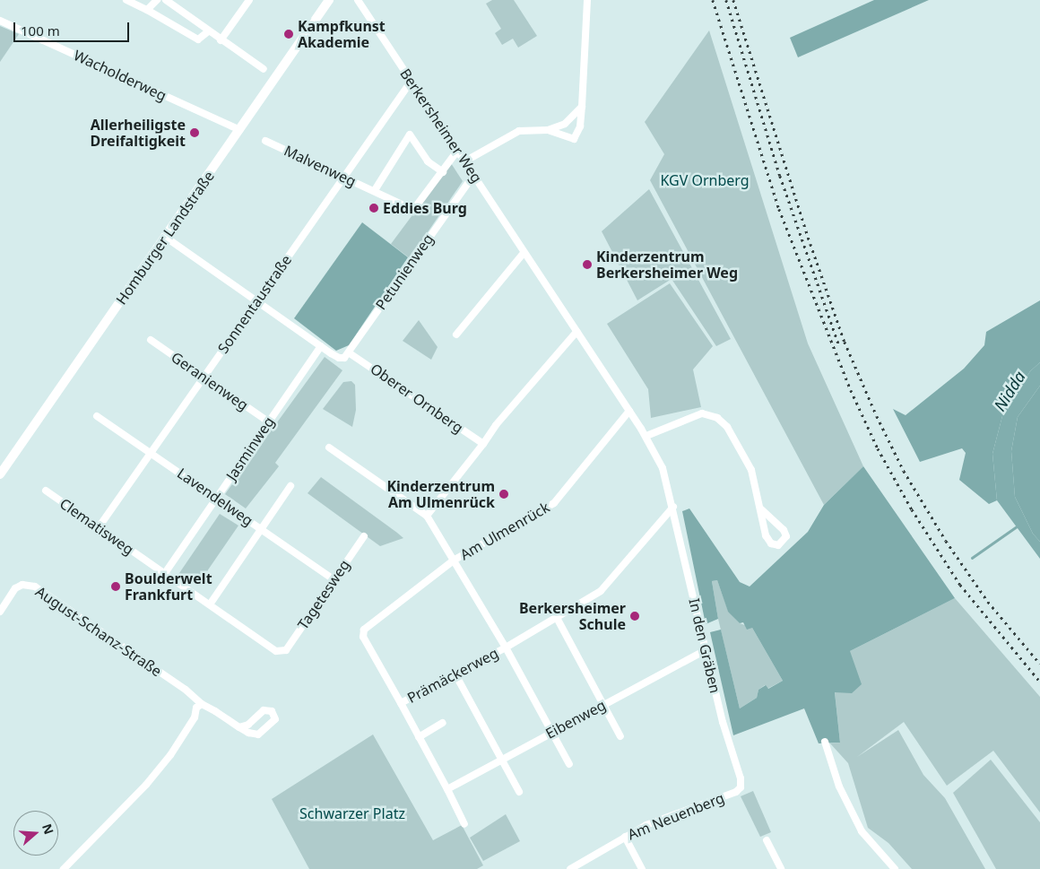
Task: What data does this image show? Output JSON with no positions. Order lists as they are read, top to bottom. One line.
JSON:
{"streets":{"street":["Wacholderweg","Berkersheimer Weg","Malvenweg","Homburger Landstraße","Petunienweg","Sonnentaustraße","Geranienweg","Oberer Ornberg","Jasminweg","Lavendelweg","Clematisweg","Am Ulmenrück","Tagetesweg","August-Schanz-Straße","In den Gräben","Prämäckerweg","Eibenweg","Am Neuenberg"]},"crossings":[["Wacholderweg","Homburger Landstraße"],["Berkersheimer Weg","Malvenweg"],["Berkersheimer Weg","Petunienweg"],["Berkersheimer Weg","Sonnentaustraße"],["Berkersheimer Weg","Am Ulmenrück"],["Berkersheimer Weg","In den Gräben"],["Malvenweg","Sonnentaustraße"],["Petunienweg","Oberer Ornberg"],["Sonnentaustraße","Geranienweg"],["Sonnentaustraße","Lavendelweg"],["Sonnentaustraße","Clematisweg"],["Geranienweg","Jasminweg"],["Jasminweg","Lavendelweg"],["Jasminweg","Clematisweg"],["Lavendelweg","Tagetesweg"],["Clematisweg","Tagetesweg"],["Am Ulmenrück","Prämäckerweg"],["In den Gräben","Prämäckerweg"],["In den Gräben","Eibenweg"],["In den Gräben","Am Neuenberg"]],"water":["Nidda"],"parks":["KGV Ornberg","Schwarzer Platz"],"places":["Kampfkunst Akademie","Allerheiligste Dreifaltigkeit","Eddies Burg","Kinderzentrum Berkersheimer Weg","Kinderzentrum Am Ulmenrück","Boulderwelt Frankfurt","Berkersheimer Schule"],"scale_bar":"100 m","north":"right"}
